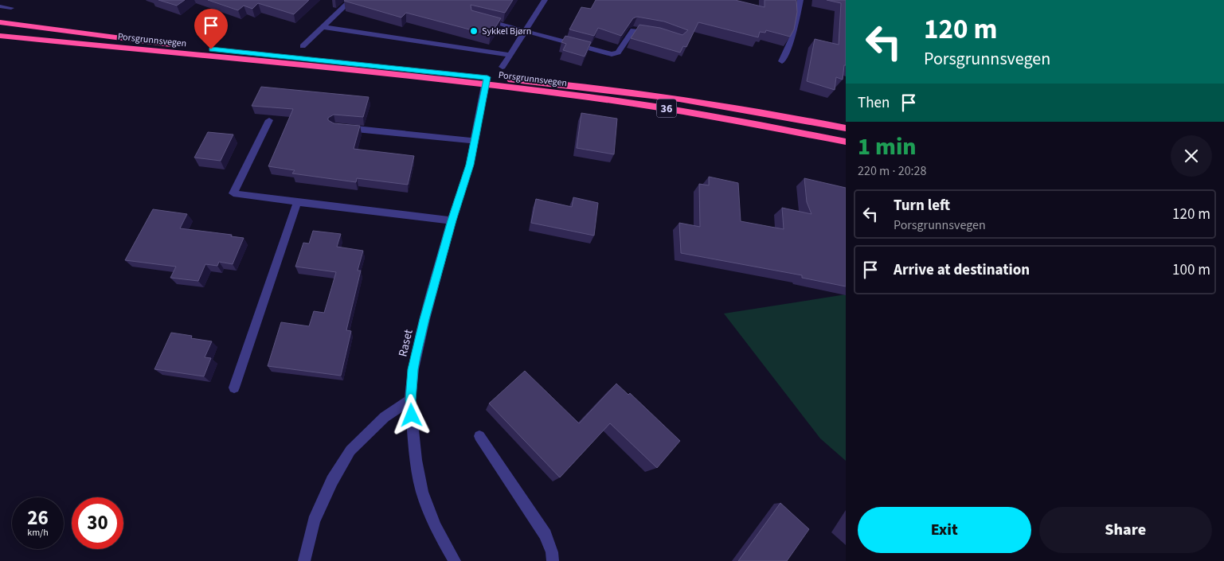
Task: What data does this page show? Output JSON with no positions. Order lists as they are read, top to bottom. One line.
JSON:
{"streets":{"highway":["Porsgrunnsvegen","36"],"street":["Raset"]},"crossings":[["Porsgrunnsvegen","Raset"]],"places":["Sykkel Bjørn"],"page":{"turn":["120 m","Porsgrunnsvegen"],"then":"Then","heading":["1 min","220 m · 20:28"],"list":[{"name":"Turn left","note":"Porsgrunnsvegen","value":"120 m"},{"name":"Arrive at destination","value":"100 m"}],"speed":"26 km/h","limit":"30","buttons":["Exit","Share"]}}
